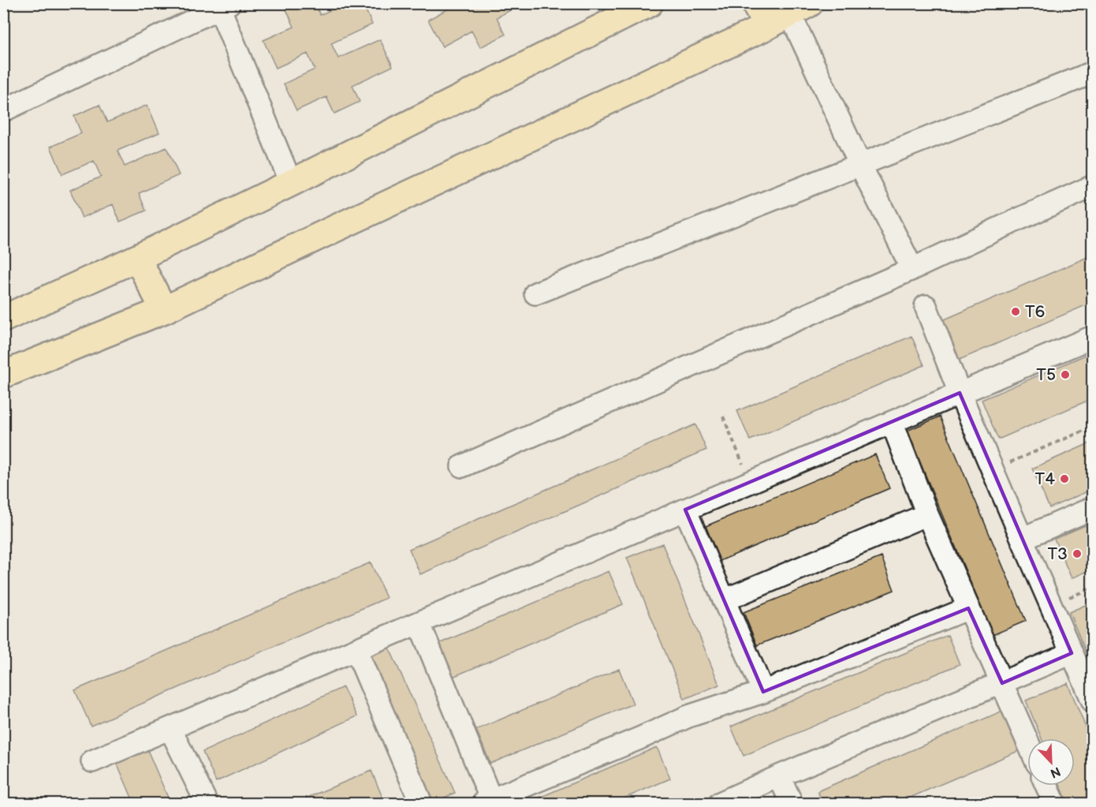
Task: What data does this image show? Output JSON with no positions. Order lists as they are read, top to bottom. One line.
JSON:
{"places":["T6","T5","T4","T3"],"north":"bottom right"}
